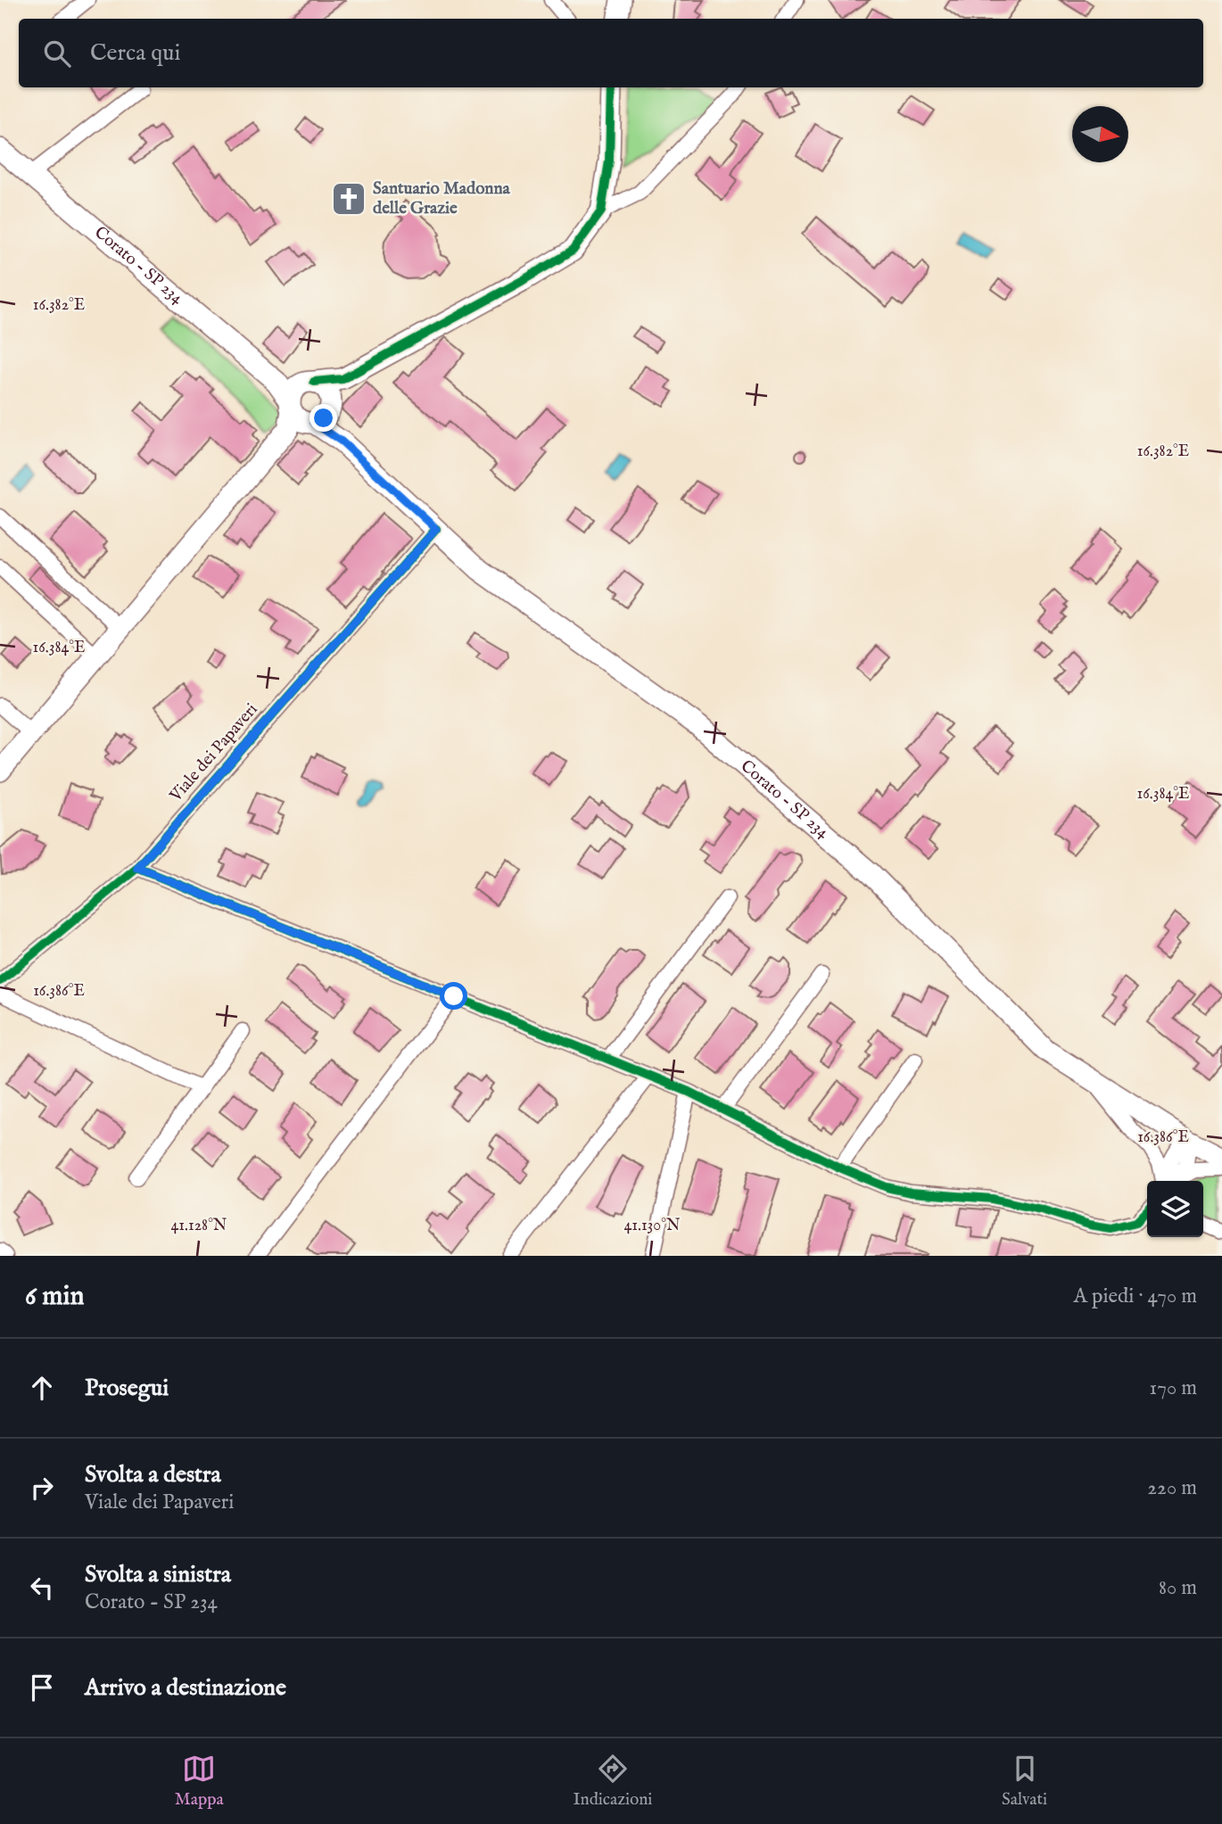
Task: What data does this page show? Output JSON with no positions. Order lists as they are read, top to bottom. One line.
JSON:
{"streets":{"main road":["Corato - SP 234"],"street":["Viale dei Papaveri"]},"crossings":[["Corato - SP 234","Viale dei Papaveri"]],"places":{"church":["Santuario Madonna delle Grazie"]},"north":"right","page":{"search":"Cerca qui","heading":["6 min","A piedi · 470 m"],"list":[["Prosegui","170 m"],["Svolta a destra","Viale dei Papaveri","220 m"],["Svolta a sinistra","Corato - SP 234","80 m"],"Arrivo a destinazione"],"nav":["Mappa","Indicazioni","Salvati"]},"coordinates":["16.382°E","16.384°E","16.386°E","41.128°N","41.130°N"]}
